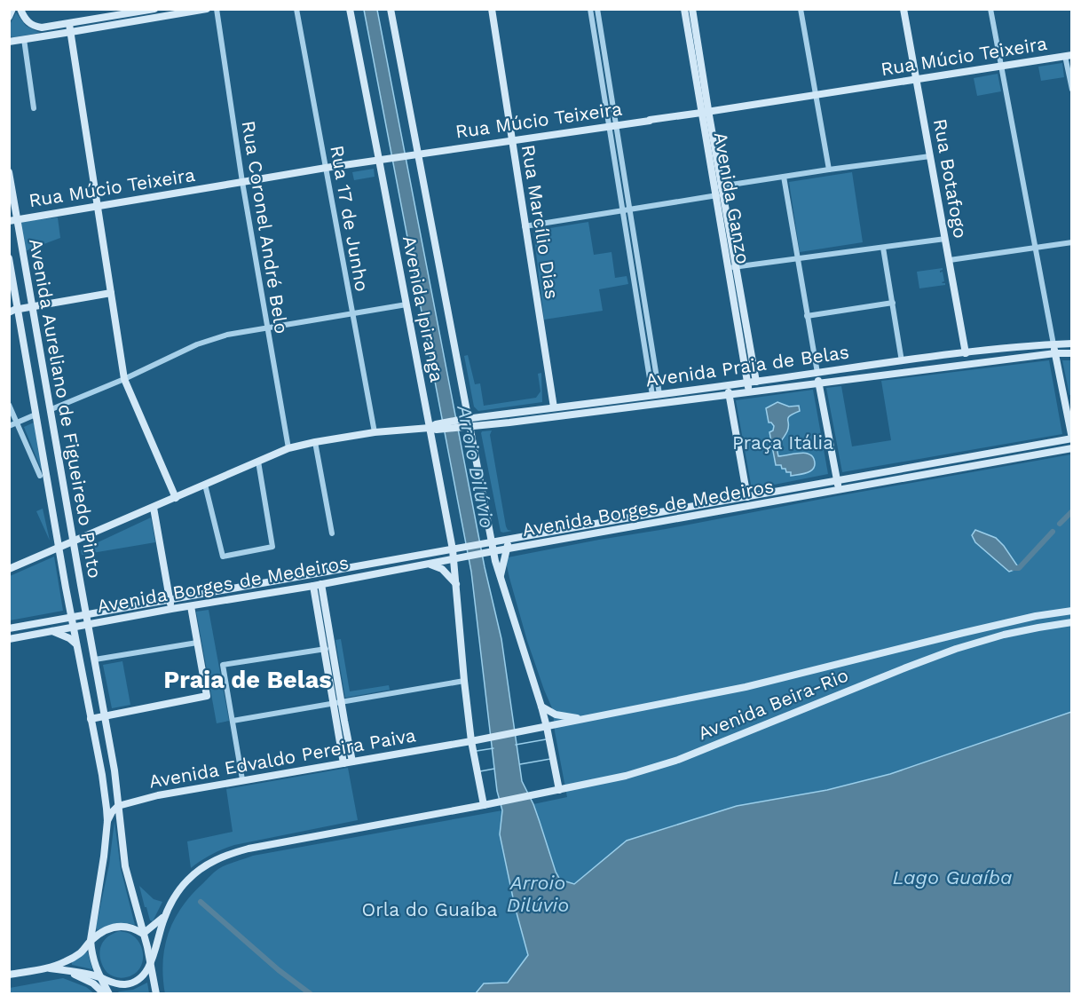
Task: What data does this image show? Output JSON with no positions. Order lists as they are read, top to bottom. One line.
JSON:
{"streets":{"main road":["Rua Múcio Teixeira","Rua Botafogo","Avenida Ganzo","Rua Marcílio Dias","Avenida Ipiranga","Avenida Praia de Belas","Avenida Aureliano de Figueiredo Pinto","Avenida Borges de Medeiros","Avenida Beira-Rio","Avenida Edvaldo Pereira Paiva"],"street":["Rua 17 de Junho","Rua Coronel André Belo"]},"crossings":[["Rua Múcio Teixeira","Rua Botafogo"],["Rua Múcio Teixeira","Avenida Ganzo"],["Rua Múcio Teixeira","Rua 17 de Junho"],["Rua Múcio Teixeira","Rua Marcílio Dias"],["Rua Múcio Teixeira","Rua Coronel André Belo"],["Rua Múcio Teixeira","Avenida Ipiranga"],["Rua Múcio Teixeira","Avenida Aureliano de Figueiredo Pinto"],["Rua Botafogo","Avenida Praia de Belas"],["Avenida Ganzo","Avenida Praia de Belas"],["Rua 17 de Junho","Avenida Praia de Belas"],["Rua Marcílio Dias","Avenida Praia de Belas"],["Rua Coronel André Belo","Avenida Praia de Belas"],["Avenida Ipiranga","Avenida Praia de Belas"],["Avenida Ipiranga","Avenida Borges de Medeiros"],["Avenida Ipiranga","Avenida Beira-Rio"],["Avenida Ipiranga","Avenida Edvaldo Pereira Paiva"],["Avenida Praia de Belas","Avenida Aureliano de Figueiredo Pinto"],["Avenida Aureliano de Figueiredo Pinto","Avenida Borges de Medeiros"],["Avenida Aureliano de Figueiredo Pinto","Avenida Edvaldo Pereira Paiva"],["Avenida Beira-Rio","Avenida Edvaldo Pereira Paiva"]],"districts":["Praia de Belas"],"water":["Arroio Dilúvio","Lago Guaíba"],"parks":["Praça Itália","Orla do Guaíba"]}
